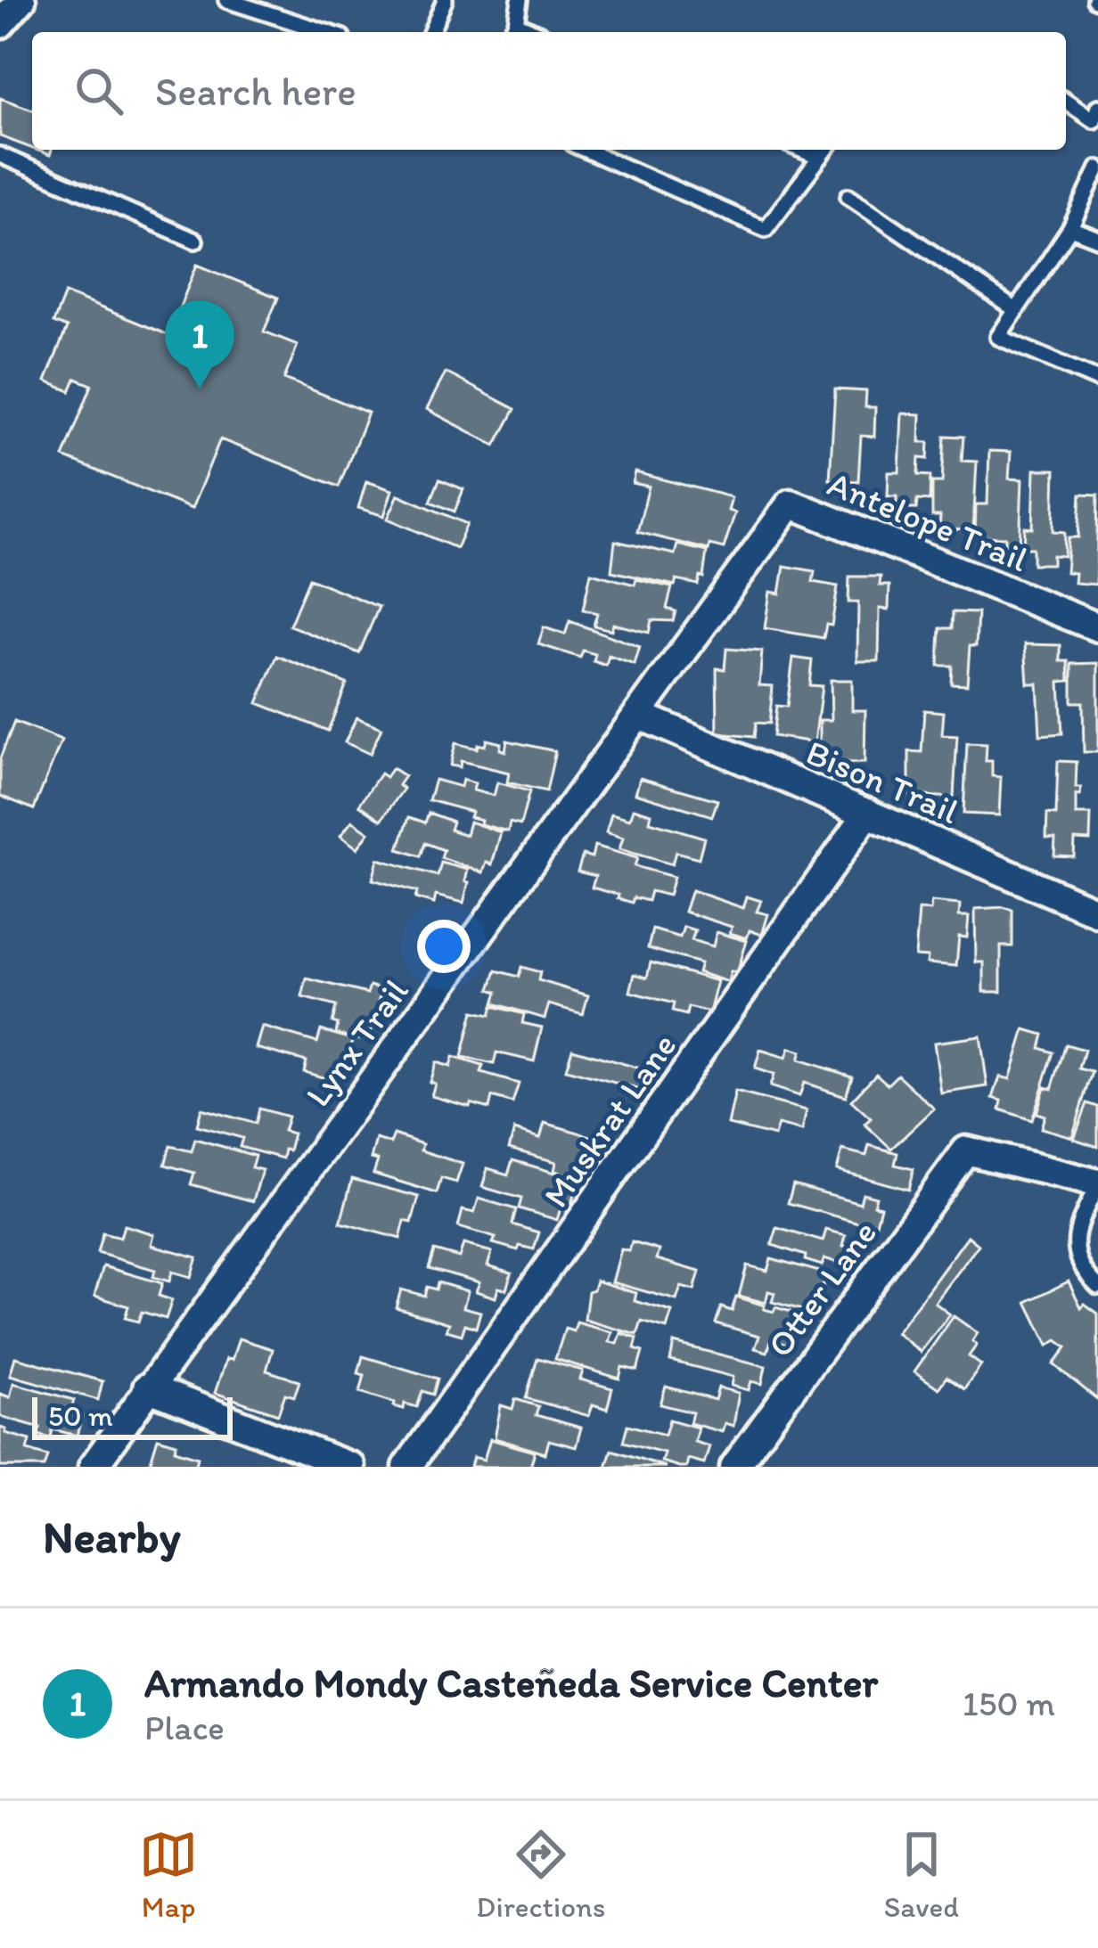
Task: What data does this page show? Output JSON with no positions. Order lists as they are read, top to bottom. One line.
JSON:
{"streets":{"street":["Antelope Trail","Bison Trail","Lynx Trail","Muskrat Lane","Otter Lane"]},"crossings":[["Antelope Trail","Lynx Trail"],["Bison Trail","Lynx Trail"],["Bison Trail","Muskrat Lane"]],"scale_bar":"50 m","page":{"search":"Search here","pins":"1","scale":"50 m","heading":"Nearby","list":[{"mark":"1","name":"Armando Mondy Casteñeda Service Center","note":"Place","value":"150 m"}],"nav":["Map","Directions","Saved"]}}
